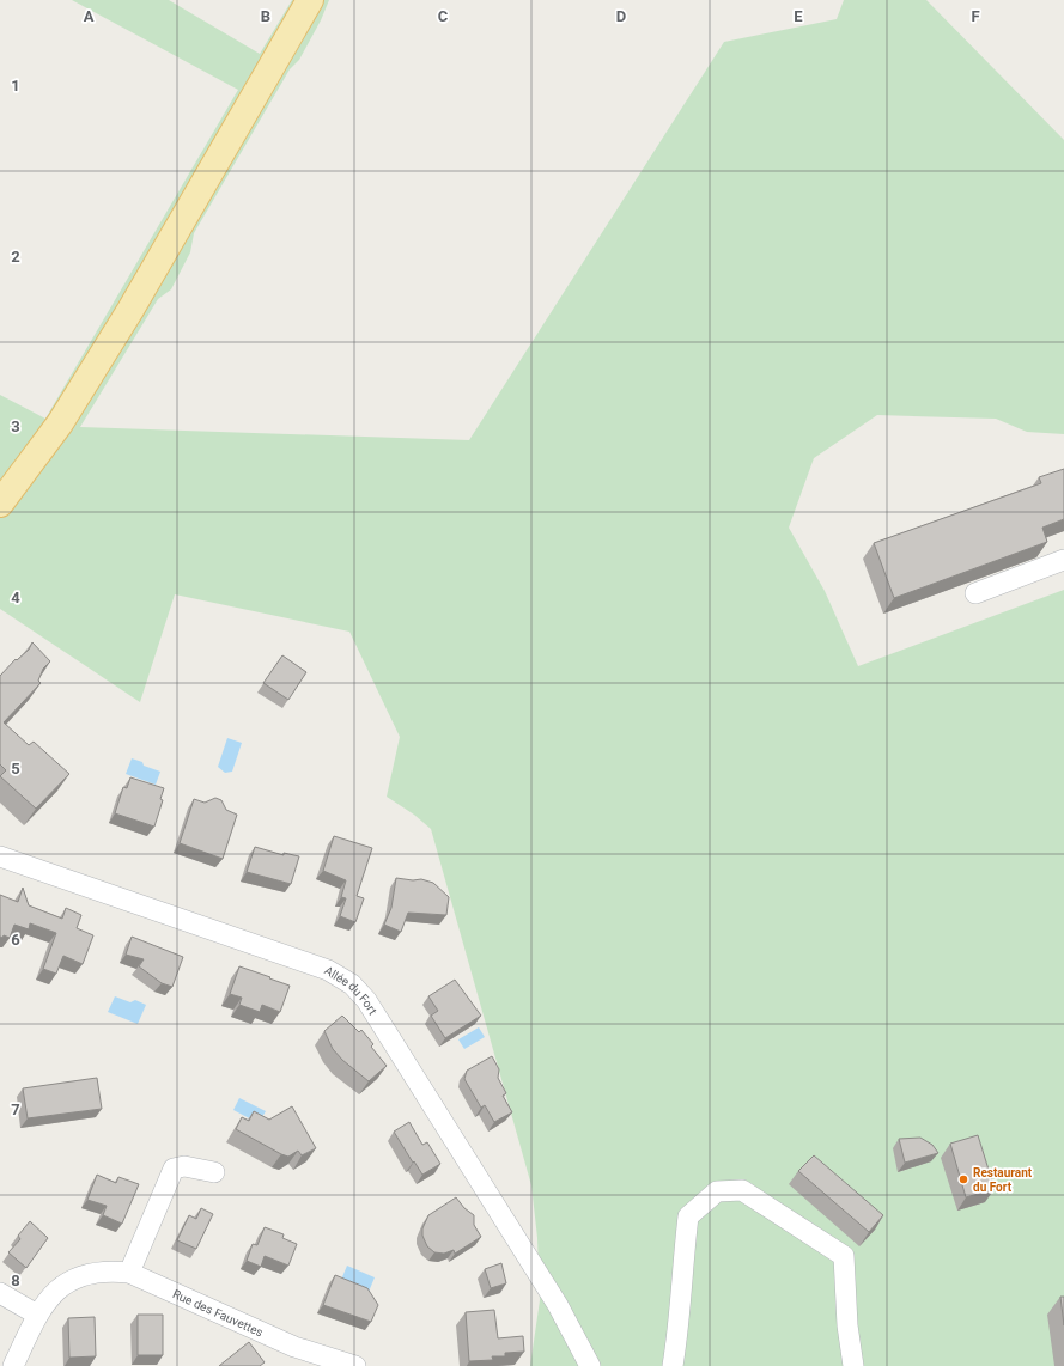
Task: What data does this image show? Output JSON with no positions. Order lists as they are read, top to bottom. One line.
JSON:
{"streets":{"street":["Allée du Fort","Rue des Fauvettes"]},"places":["Restaurant du Fort"],"grid":{"columns":["A","B","C","D","E","F"],"rows":["1","2","3","4","5","6","7","8"]}}
